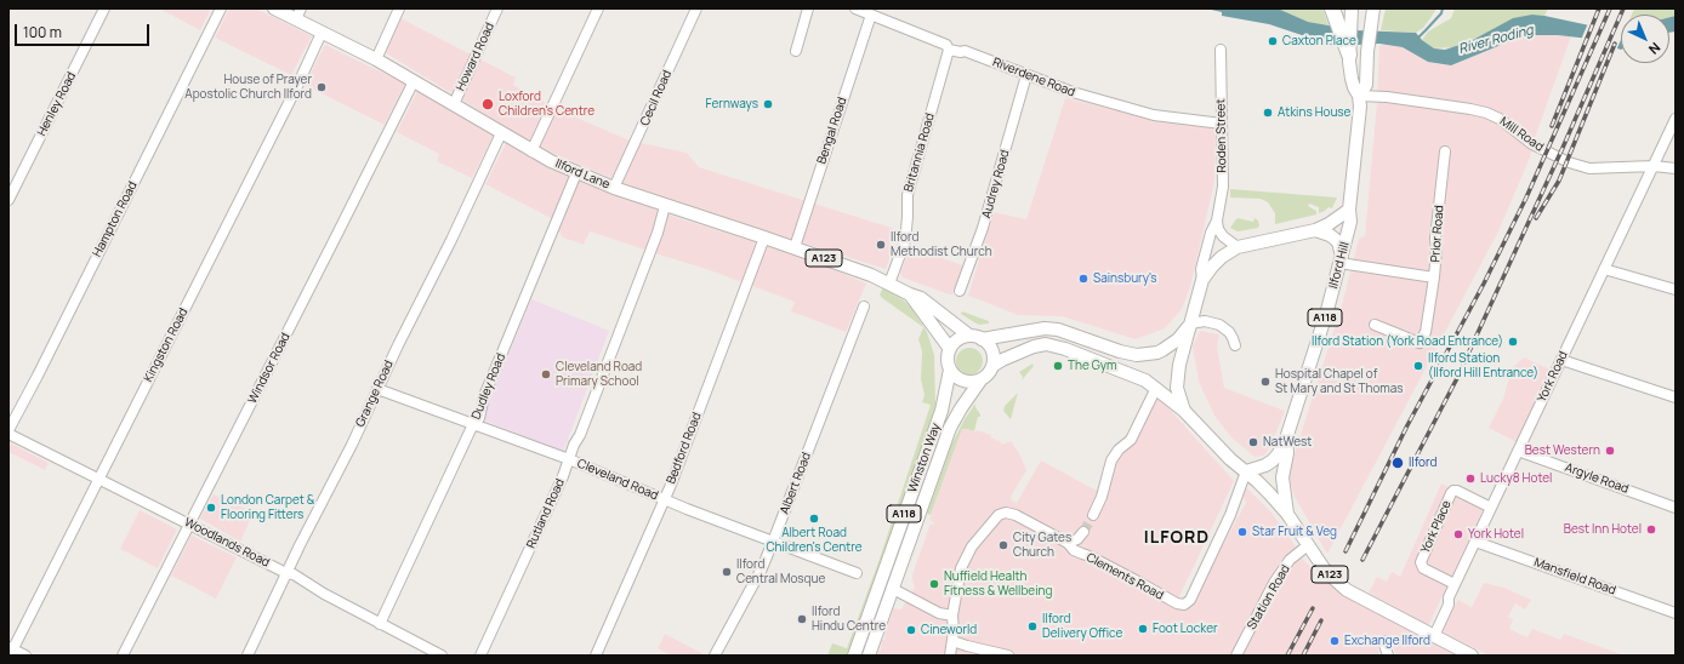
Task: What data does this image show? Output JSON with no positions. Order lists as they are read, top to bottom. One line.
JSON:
{"streets":{"main road":["Ilford Lane","A123","Ilford Hill","A118","Winston Way"],"street":["Howard Road","Riverdene Road","Cecil Road","Henley Road","Bengal Road","Mill Road","Roden Street","Britannia Road","Audrey Road","Hampton Road","Prior Road","Kingston Road","Windsor Road","York Road","Dudley Road","Grange Road","Bedford Road","Argyle Road","Cleveland Road","Albert Road","Rutland Road","York Place","Woodlands Road","Clements Road","Mansfield Road","Station Road"]},"crossings":[["Howard Road","Ilford Lane"],["Riverdene Road","Bengal Road"],["Riverdene Road","Roden Street"],["Riverdene Road","Britannia Road"],["Riverdene Road","Audrey Road"],["Cecil Road","Ilford Lane"],["Bengal Road","Ilford Lane"],["Mill Road","Ilford Hill"],["Mill Road","York Road"],["Roden Street","A118"],["Britannia Road","Ilford Lane"],["Ilford Lane","A118"],["Ilford Lane","Kingston Road"],["Ilford Lane","Windsor Road"],["Ilford Lane","Dudley Road"],["Ilford Lane","Grange Road"],["Ilford Lane","Bedford Road"],["Ilford Lane","Winston Way"],["Ilford Lane","Rutland Road"],["Hampton Road","Woodlands Road"],["Prior Road","Ilford Hill"],["A123","Ilford Hill"],["A123","A118"],["A123","York Road"],["A123","Clements Road"],["A123","Station Road"],["Ilford Hill","A118"],["A118","Winston Way"],["A118","Clements Road"],["Kingston Road","Woodlands Road"],["Windsor Road","Woodlands Road"],["York Road","Argyle Road"],["York Road","York Place"],["York Road","Mansfield Road"],["Dudley Road","Cleveland Road"],["Dudley Road","Woodlands Road"],["Grange Road","Cleveland Road"],["Grange Road","Woodlands Road"],["Bedford Road","Cleveland Road"],["Cleveland Road","Albert Road"],["Cleveland Road","Rutland Road"]],"districts":["ILFORD"],"water":["River Roding"],"places":["Caxton Place","House of Prayer Apostolic Church Ilford","Loxford Children's Centre","Fernways","Atkins House","Ilford Methodist Church","Sainsbury's","Ilford Station (York Road Entrance)","The Gym","Ilford Station (Ilford Hill Entrance)","Cleveland Road Primary School","Hospital Chapel of St Mary and St Thomas","NatWest","Best Western","Ilford","Lucky8 Hotel","London Carpet & Flooring Fitters","Albert Road Children's Centre","Best Inn Hotel","Star Fruit & Veg","York Hotel","City Gates Church","Ilford Central Mosque","Nuffield Health Fitness & Wellbeing","Ilford Hindu Centre","Ilford Delivery Office","Foot Locker","Cineworld","Exchange Ilford"],"scale_bar":"100 m","north":"bottom right"}
